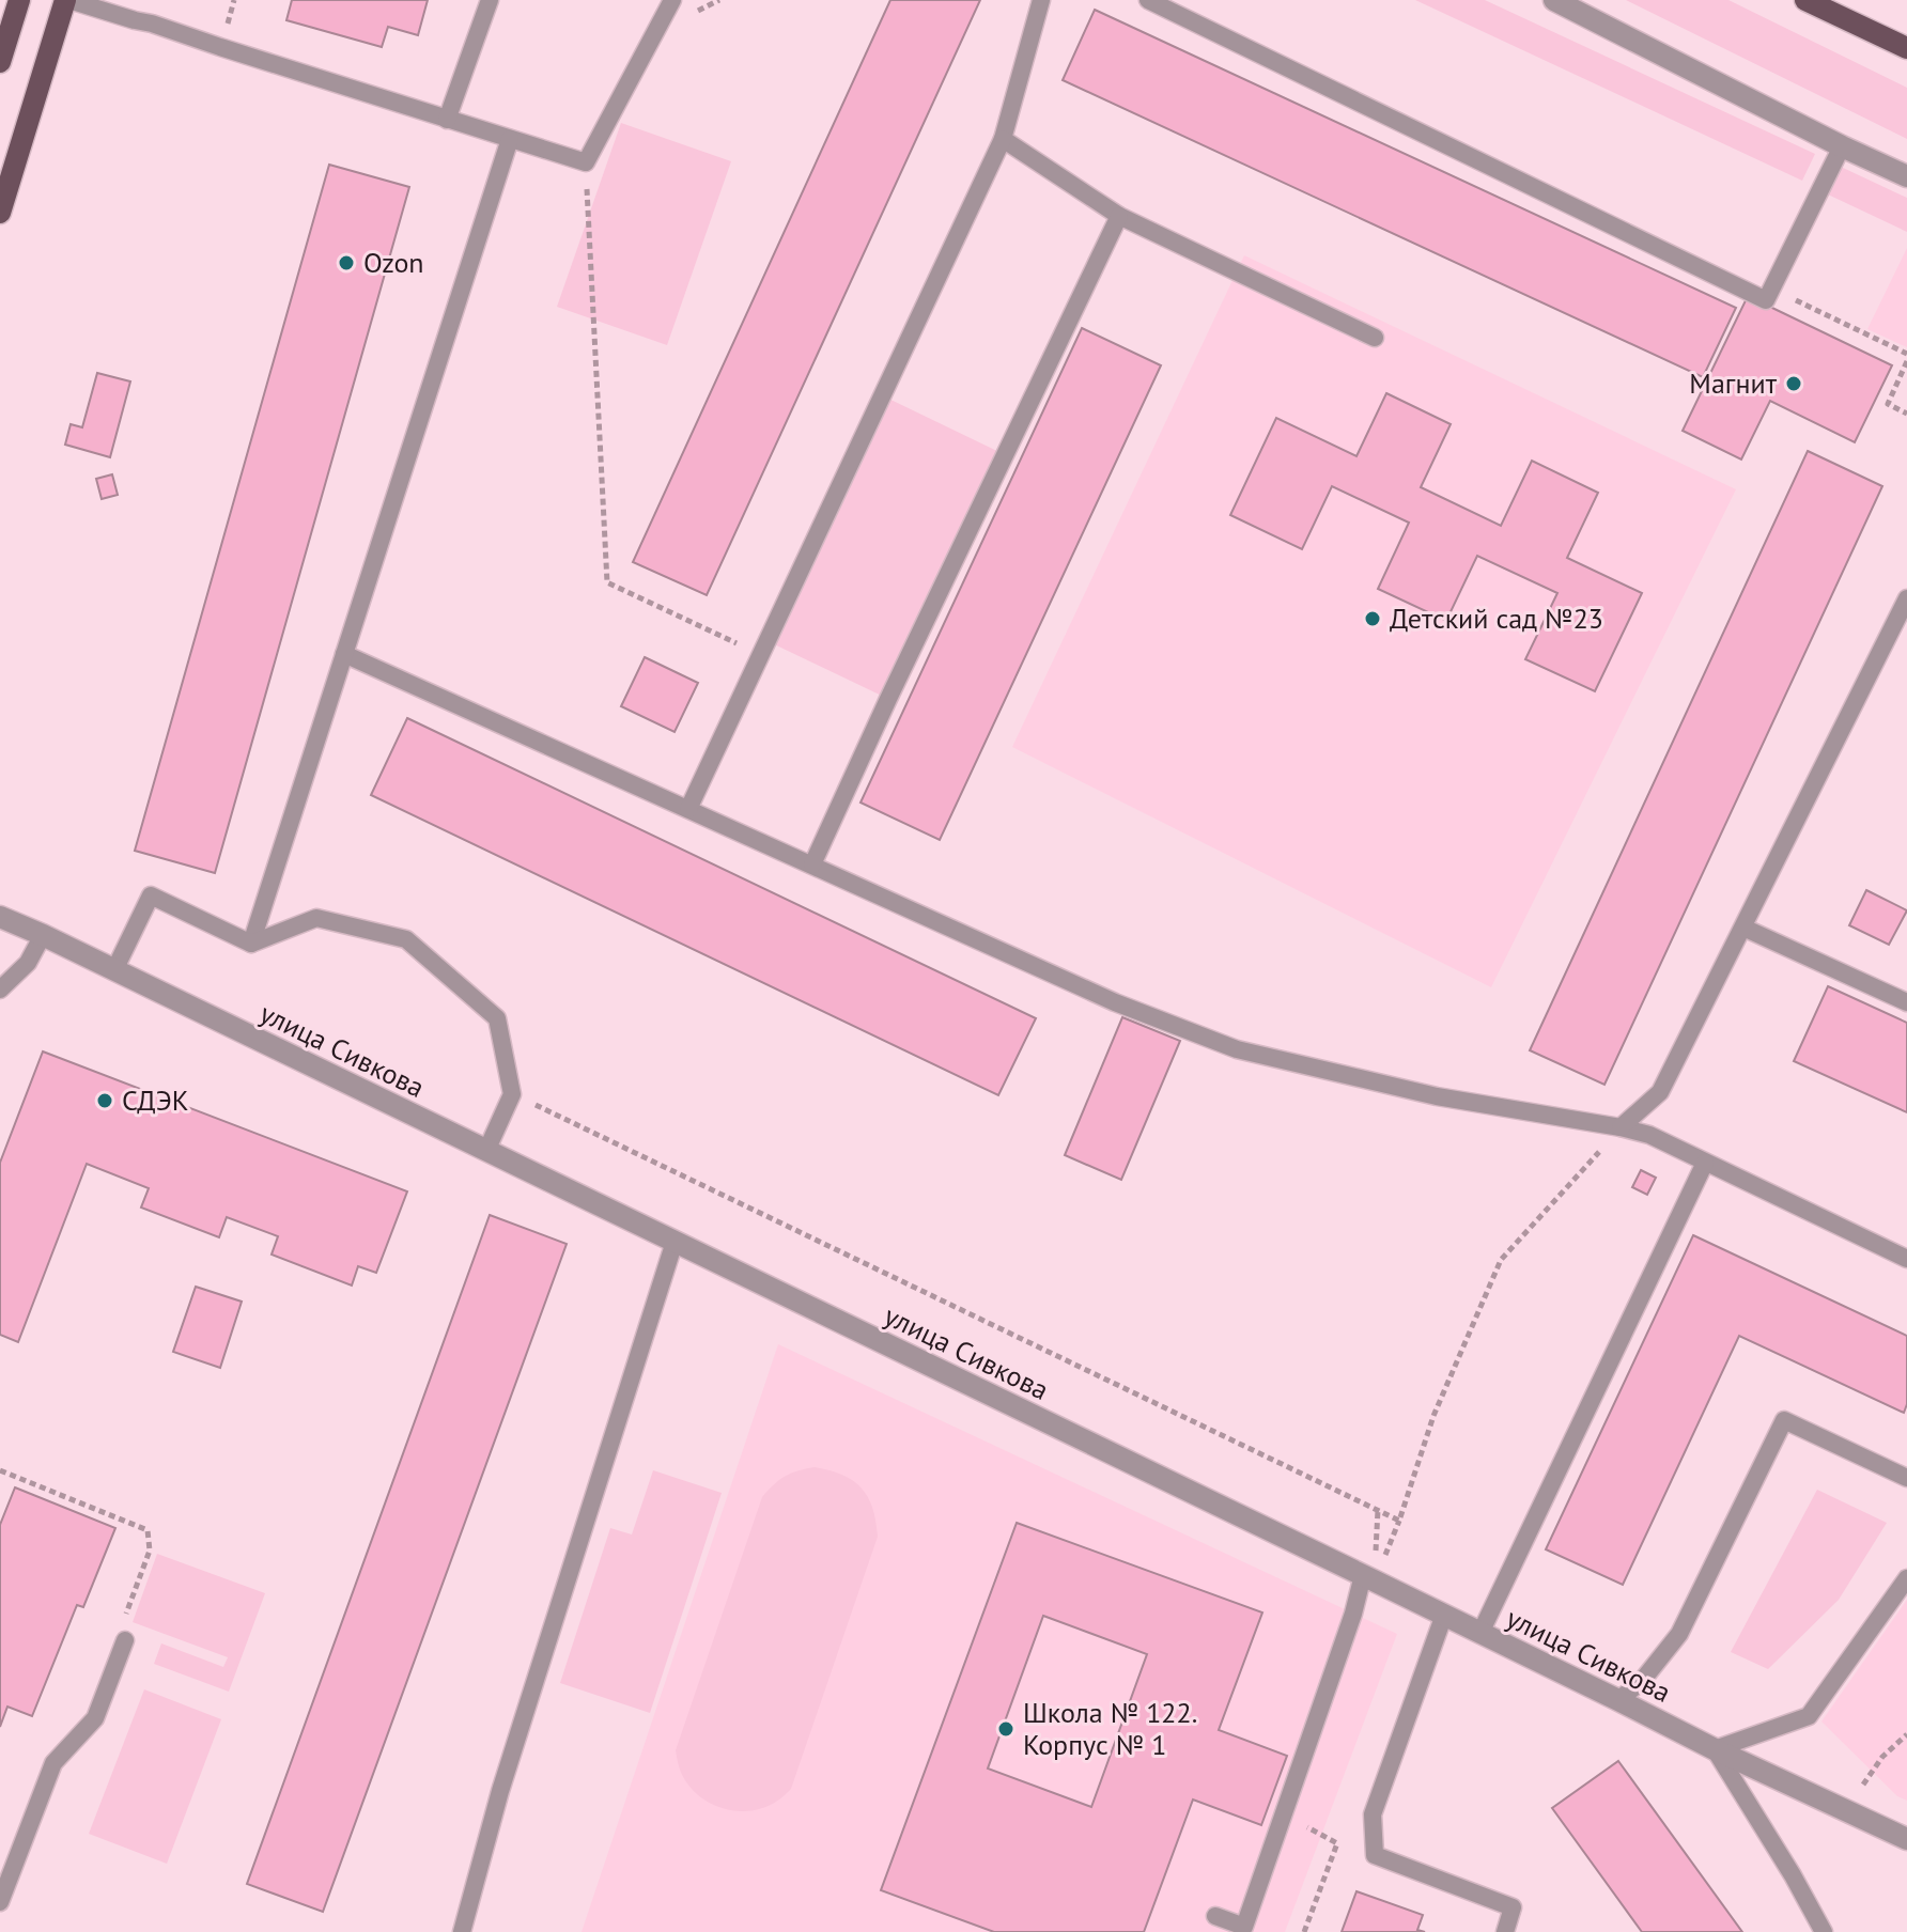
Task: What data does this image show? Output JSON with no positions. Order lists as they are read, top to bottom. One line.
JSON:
{"streets":{"street":["улица Сивкова"]},"places":["Ozon","Магнит","Детский сад №23","СДЭК","Школа № 122. Корпус № 1"]}
